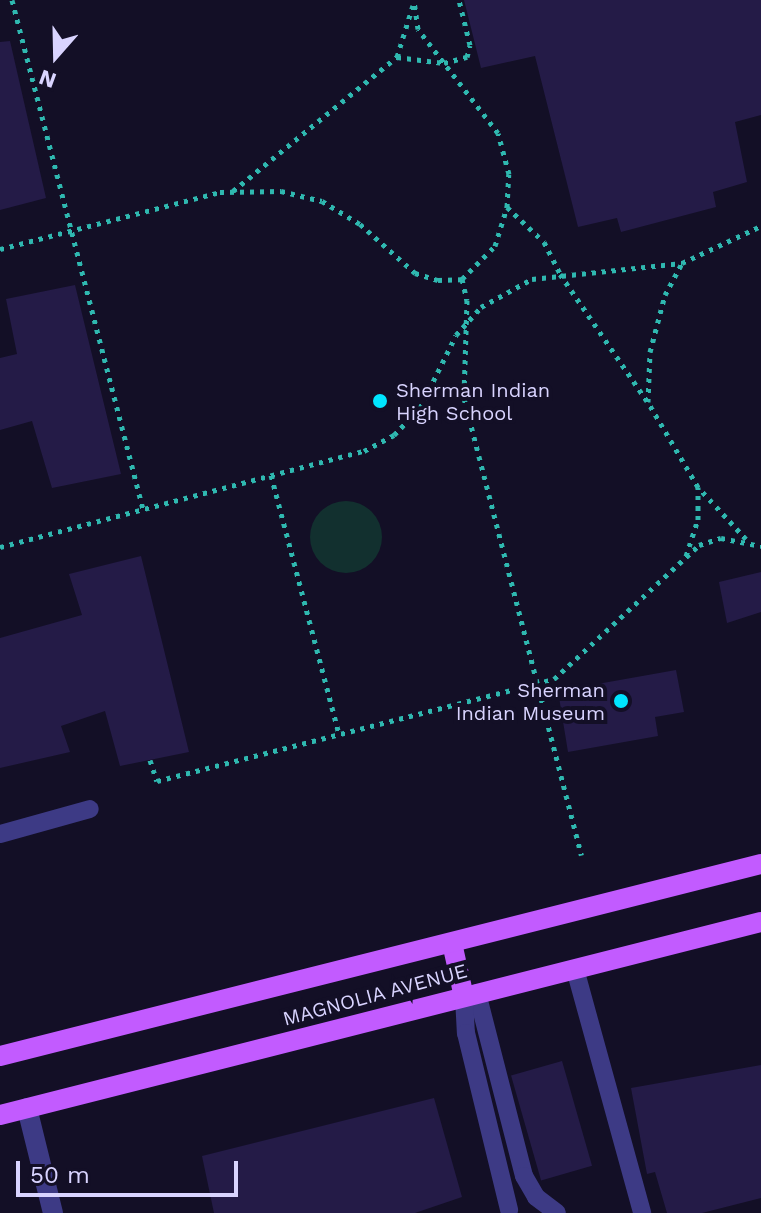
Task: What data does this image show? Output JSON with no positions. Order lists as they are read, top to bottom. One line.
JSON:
{"streets":{"main road":["MAGNOLIA AVENUE"]},"places":["Sherman Indian High School","Sherman Indian Museum"],"scale_bar":"50 m","north":"bottom"}
